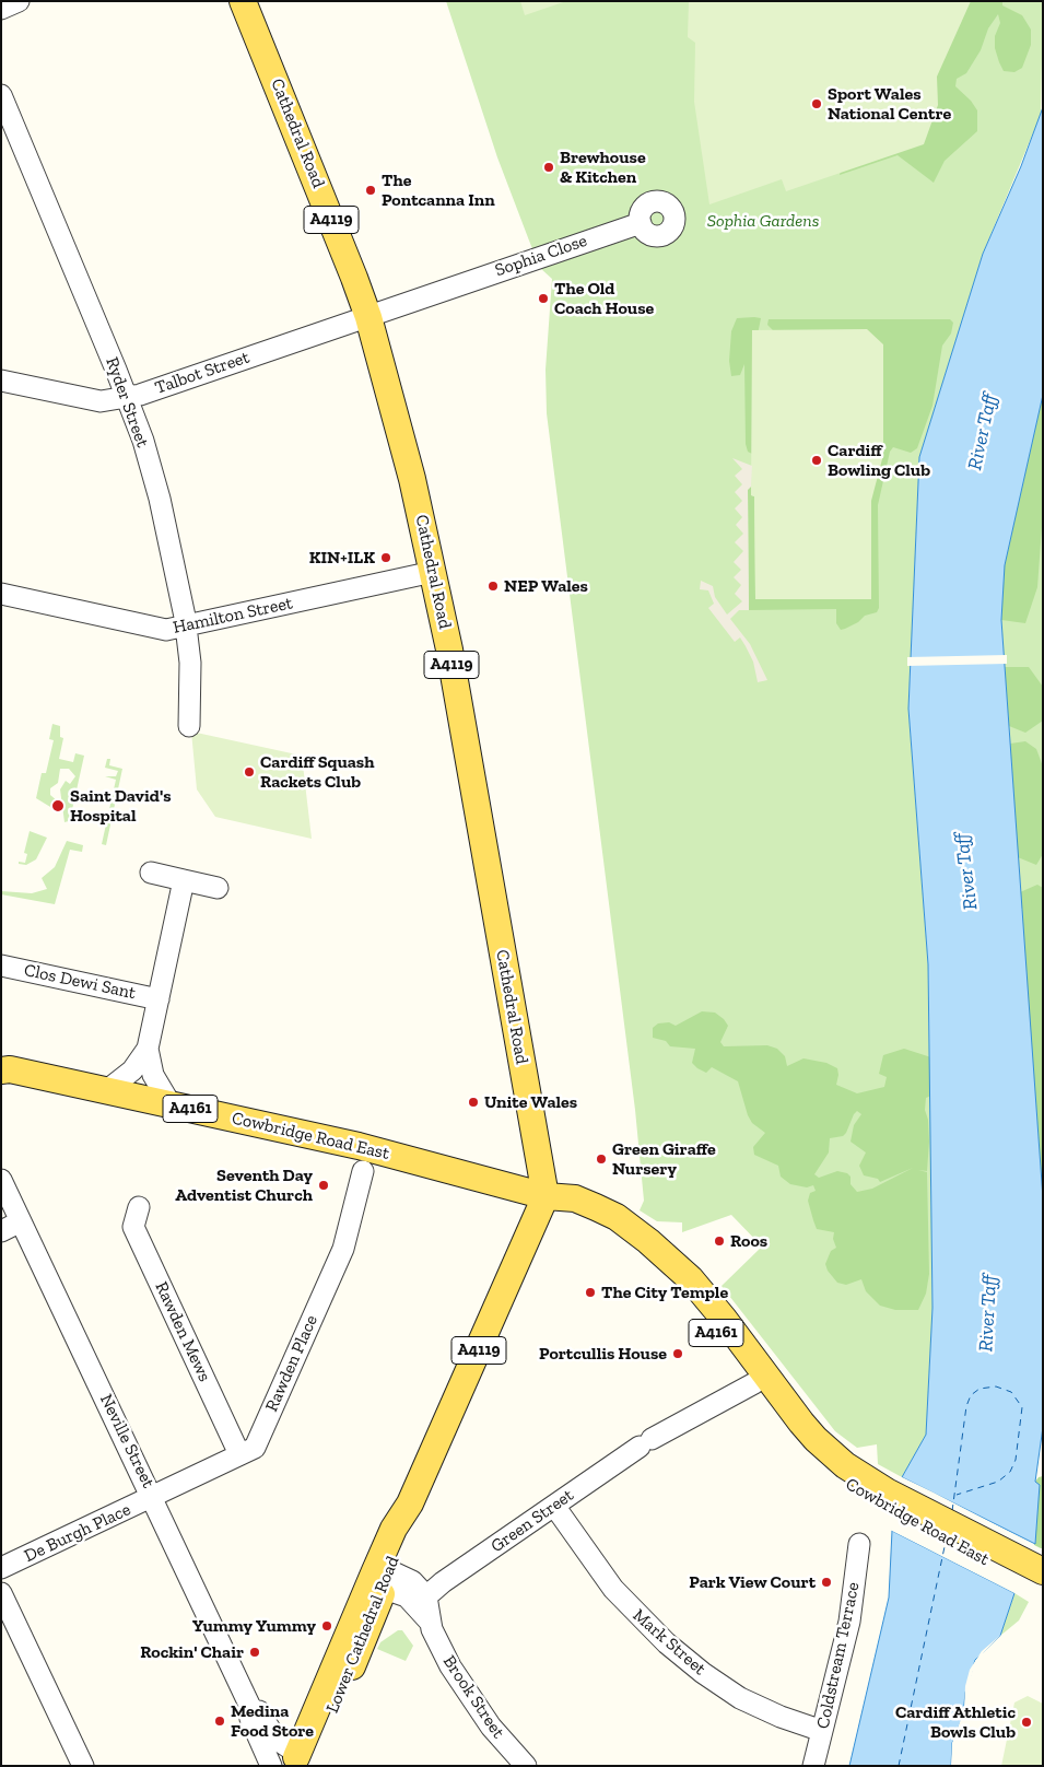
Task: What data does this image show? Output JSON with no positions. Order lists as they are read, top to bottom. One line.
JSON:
{"streets":{"main road":["Cathedral Road","A4119","A4161","Cowbridge Road East","Lower Cathedral Road"],"street":["Sophia Close","Talbot Street","Ryder Street","Hamilton Street","Clos Dewi Sant","Rawden Mews","Rawden Place","Neville Street","Green Street","De Burgh Place","Mark Street","Coldstream Terrace","Brook Street"]},"crossings":[["Cathedral Road","Sophia Close"],["Cathedral Road","Talbot Street"],["Cathedral Road","Hamilton Street"],["Cathedral Road","Cowbridge Road East"],["Cathedral Road","Lower Cathedral Road"],["Sophia Close","Talbot Street"],["Talbot Street","Ryder Street"],["Ryder Street","Hamilton Street"],["Clos Dewi Sant","Cowbridge Road East"],["Cowbridge Road East","Green Street"],["Cowbridge Road East","Lower Cathedral Road"],["Rawden Mews","Rawden Place"],["Rawden Place","Neville Street"],["Rawden Place","De Burgh Place"],["Neville Street","De Burgh Place"],["Neville Street","Lower Cathedral Road"],["Green Street","Mark Street"],["Green Street","Brook Street"],["Lower Cathedral Road","Brook Street"],["Mark Street","Coldstream Terrace"]],"water":["River Taff"],"parks":["Sophia Gardens"],"places":["Sport Wales National Centre","Brewhouse & Kitchen","The Pontcanna Inn","The Old Coach House","Cardiff Bowling Club","KIN+ILK","NEP Wales","Cardiff Squash Rackets Club","Saint David's Hospital","Unite Wales","Green Giraffe Nursery","Seventh Day Adventist Church","Roos","The City Temple","Portcullis House","Park View Court","Yummy Yummy","Rockin' Chair","Medina Food Store","Cardiff Athletic Bowls Club"]}
